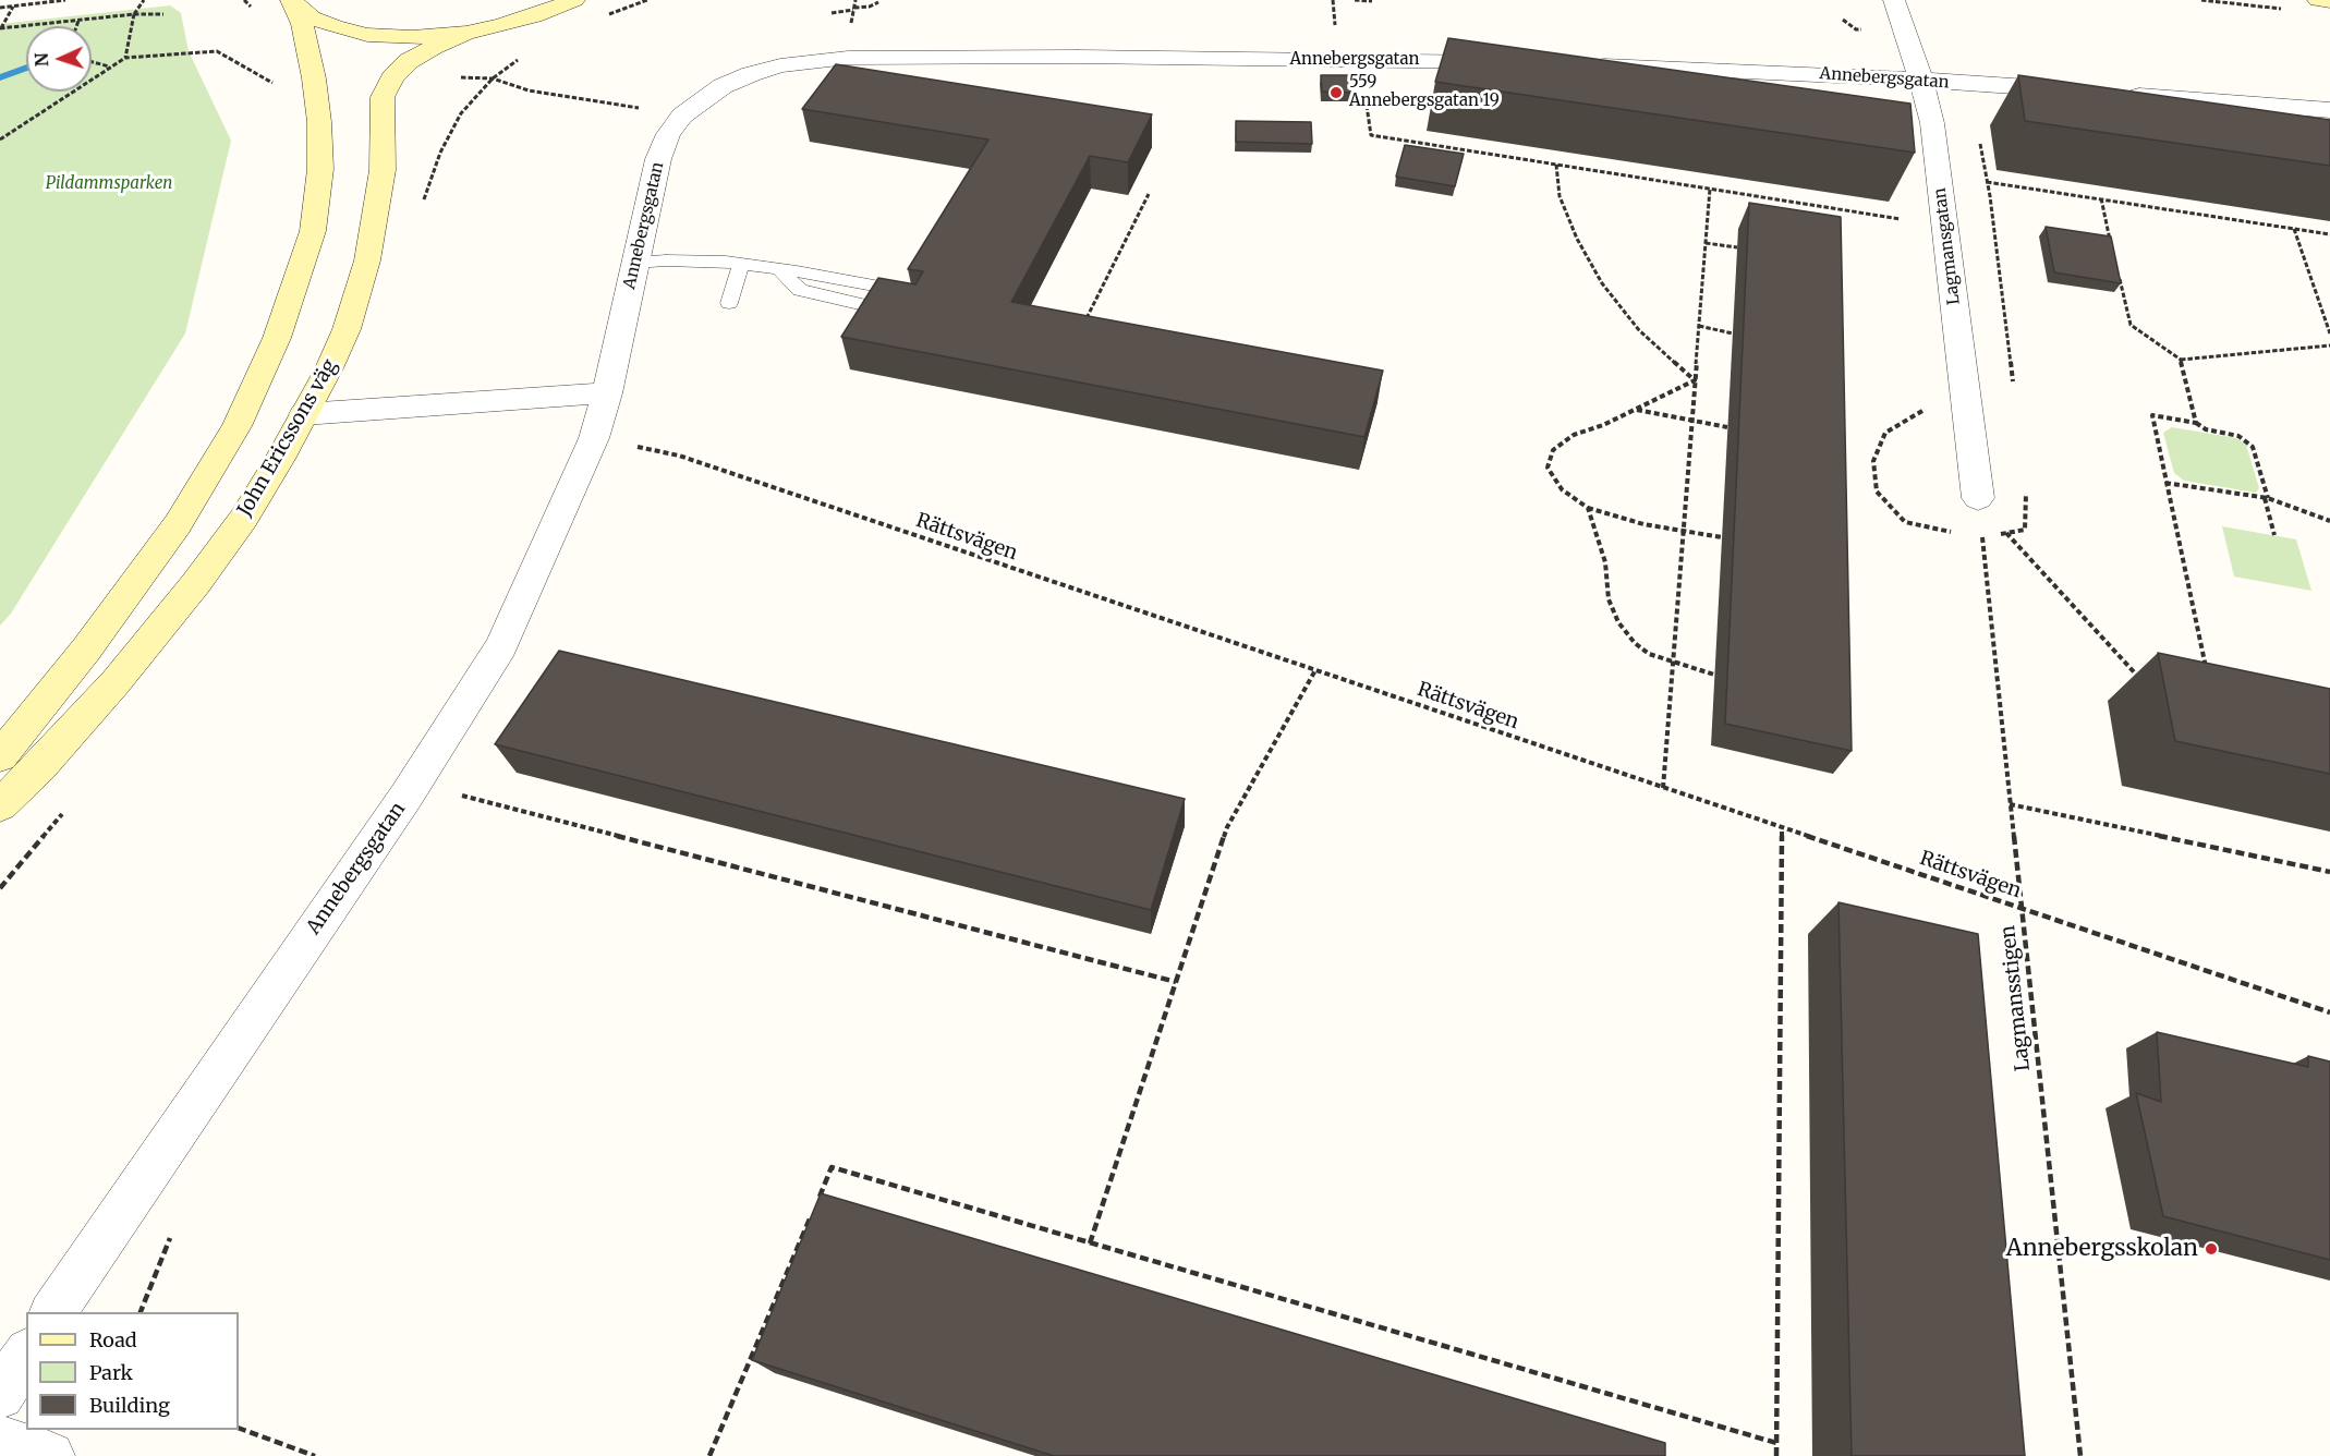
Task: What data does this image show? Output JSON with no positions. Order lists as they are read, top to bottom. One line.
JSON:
{"streets":{"main road":["John Ericssons väg"],"street":["Annebergsgatan","Lagmansgatan"],"path":["Rättsvägen","Lagmansstigen"]},"crossings":[["Annebergsgatan","Lagmansgatan"],["Annebergsgatan","Rättsvägen"],["Lagmansgatan","Lagmansstigen"],["Rättsvägen","Lagmansstigen"]],"parks":["Pildammsparken"],"places":["559 Annebergsgatan 19","Annebergsskolan"],"legend":["Road","Park","Building"],"north":"left"}
